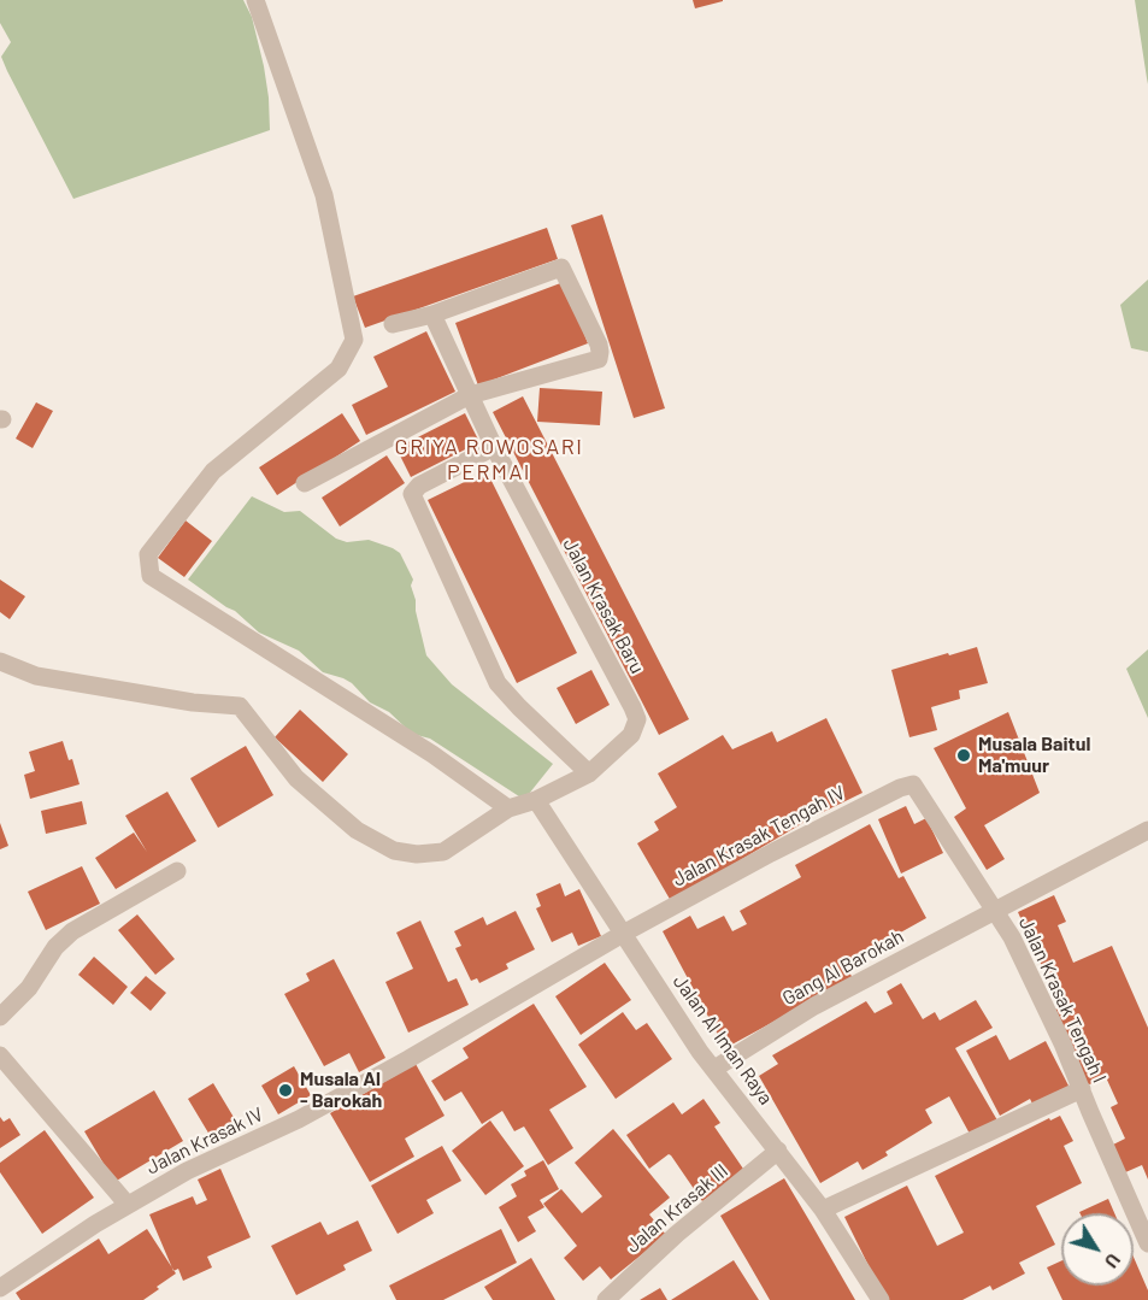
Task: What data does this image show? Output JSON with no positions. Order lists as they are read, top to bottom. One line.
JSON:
{"streets":{"street":["Jalan Krasak Baru","Jalan Krasak Tengah IV","Gang Al Barokah","Jalan Krasak Tengah I","Jalan Al Iman Raya","Jalan Krasak IV","Jalan Krasak III"]},"crossings":[["Jalan Krasak Baru","Jalan Al Iman Raya"],["Jalan Krasak Tengah IV","Jalan Krasak Tengah I"],["Jalan Krasak Tengah IV","Jalan Al Iman Raya"],["Jalan Krasak Tengah IV","Jalan Krasak IV"],["Gang Al Barokah","Jalan Krasak Tengah I"],["Gang Al Barokah","Jalan Al Iman Raya"],["Jalan Al Iman Raya","Jalan Krasak IV"],["Jalan Al Iman Raya","Jalan Krasak III"]],"districts":["GRIYA ROWOSARI PERMAI"],"places":["Musala Baitul Ma'muur","Musala Al - Barokah"],"north":"bottom right"}
